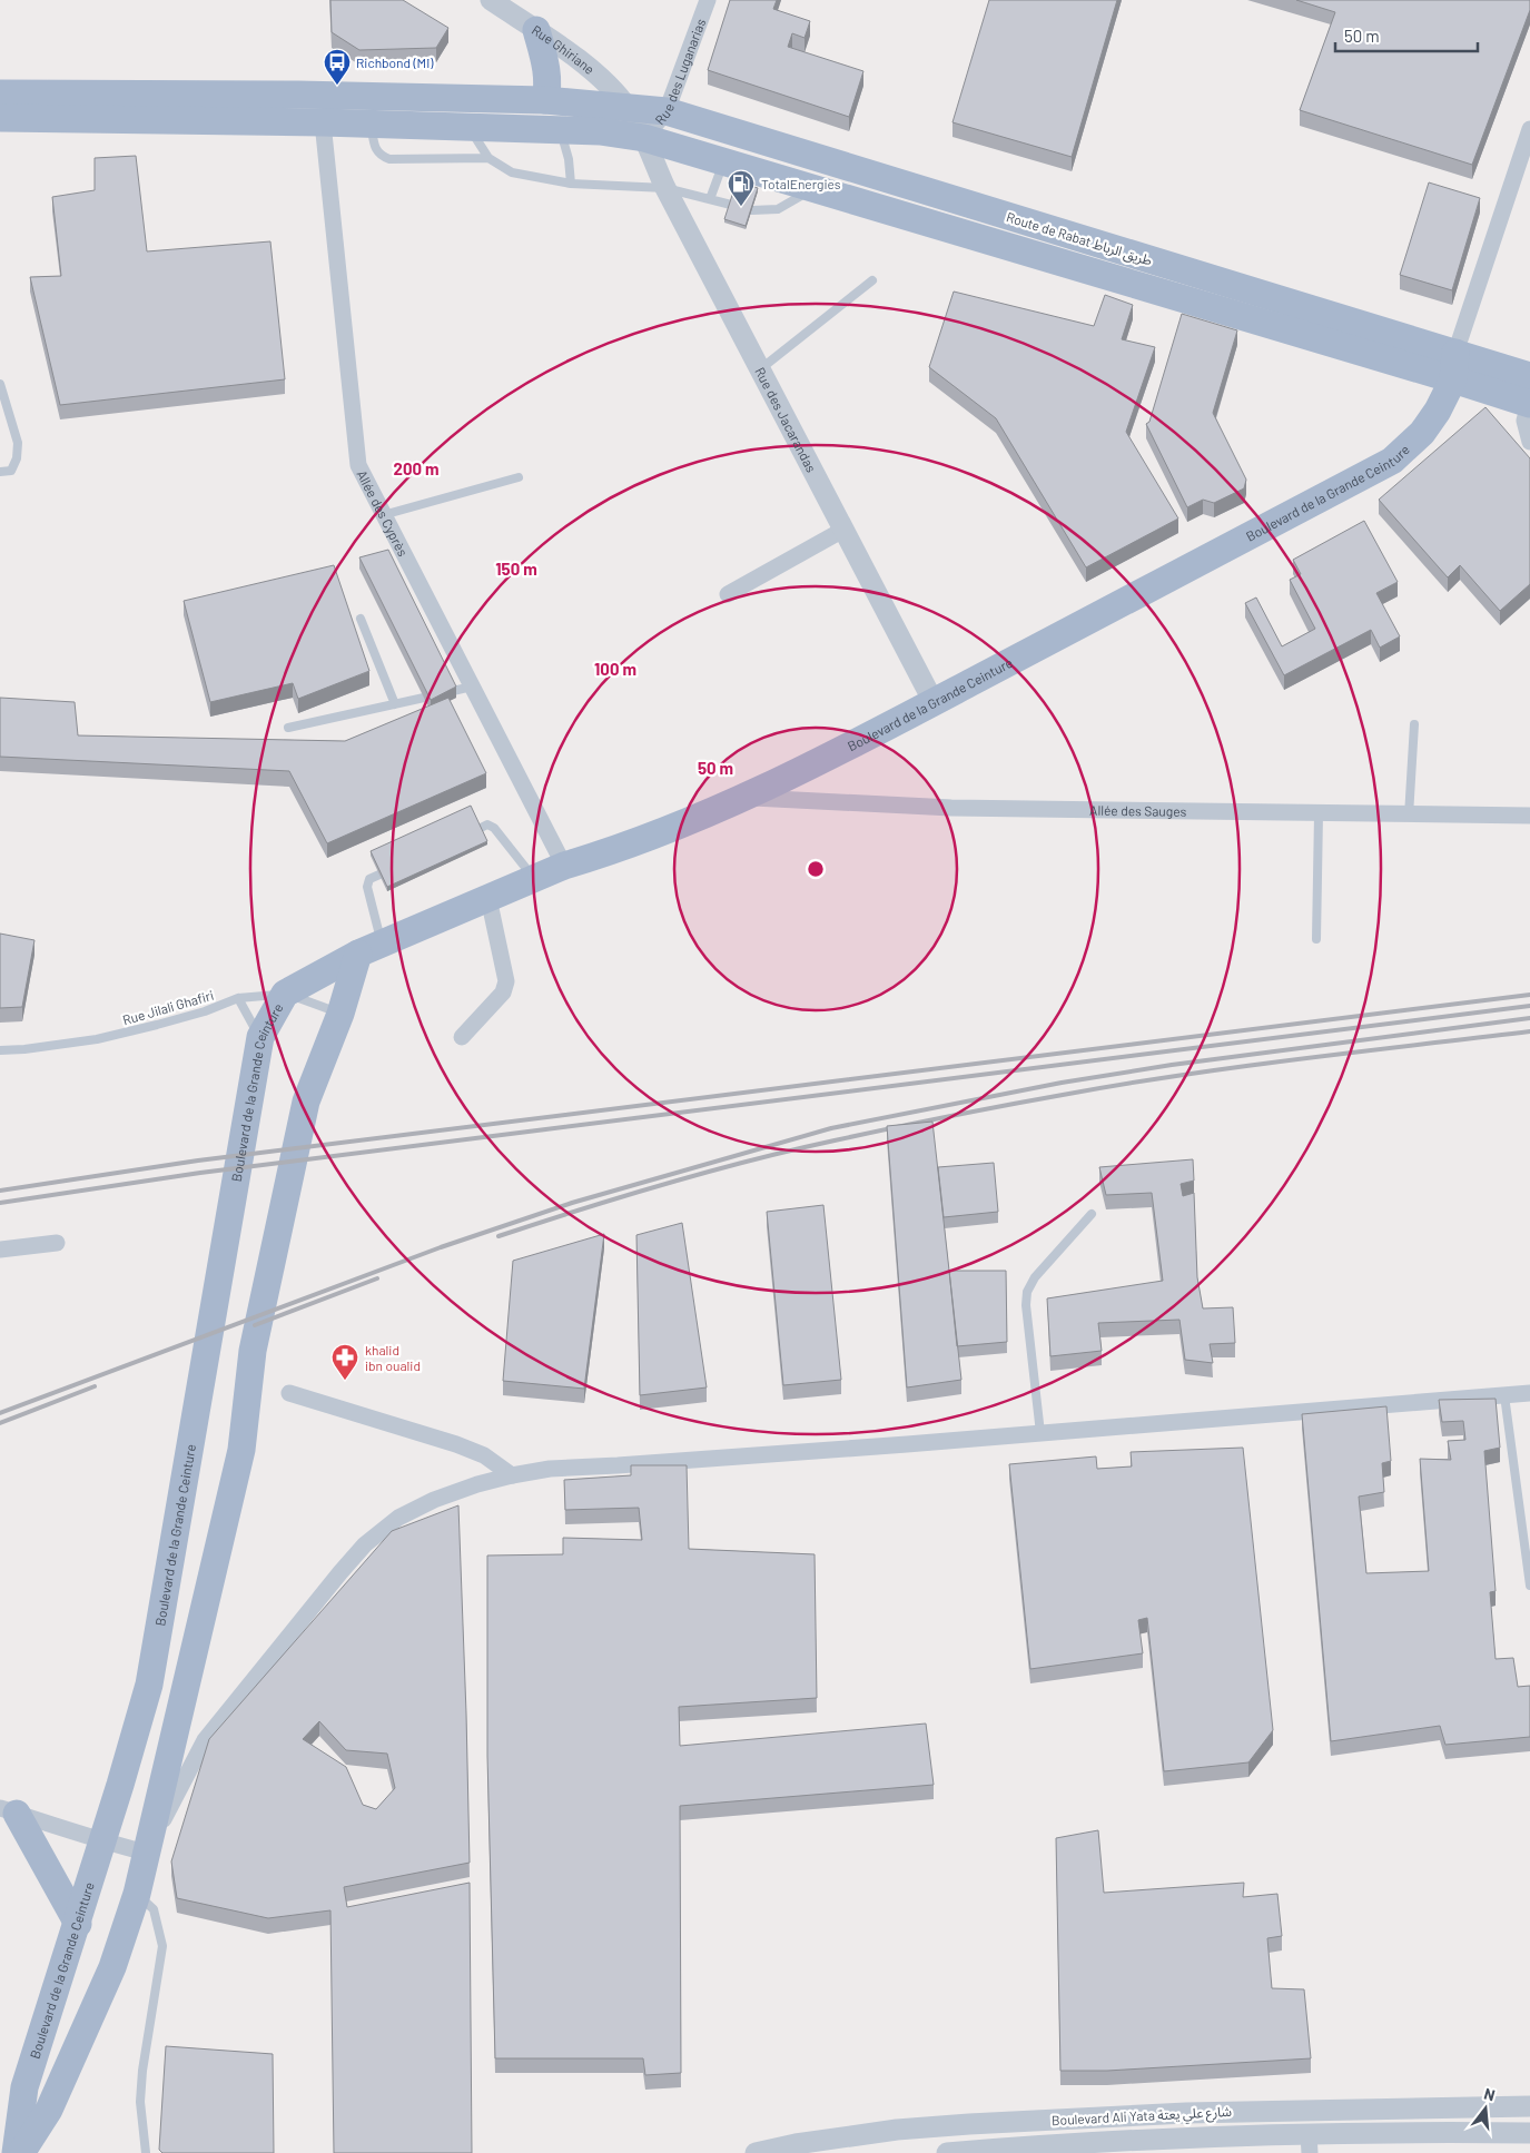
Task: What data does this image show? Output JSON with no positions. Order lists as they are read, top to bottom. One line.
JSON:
{"streets":{"main road":["Route de Rabat طريق الرباط","Boulevard de la Grande Ceinture"],"street":["Rue Ghiriane","Rue des Luganarias","Rue des Jacarandas","Allée des Cyprès","Allée des Sauges","Boulevard Ali Yata شارع علي يعتة"],"lane":["Rue Jilali Ghafiri"]},"crossings":[["Rue Ghiriane","Rue des Luganarias"],["Rue Ghiriane","Route de Rabat طريق الرباط"],["Rue Ghiriane","Rue des Jacarandas"],["Rue des Luganarias","Route de Rabat طريق الرباط"],["Rue des Luganarias","Rue des Jacarandas"],["Route de Rabat طريق الرباط","Rue des Jacarandas"],["Route de Rabat طريق الرباط","Boulevard de la Grande Ceinture"],["Route de Rabat طريق الرباط","Allée des Cyprès"],["Rue des Jacarandas","Boulevard de la Grande Ceinture"],["Boulevard de la Grande Ceinture","Allée des Cyprès"],["Boulevard de la Grande Ceinture","Allée des Sauges"],["Boulevard de la Grande Ceinture","Rue Jilali Ghafiri"]],"places":{"bus stop":["Richbond (MI)"],"fuel station":["TotalEnergies"],"pharmacy":["khalid ibn oualid"]},"scale_bar":"50 m","north":"top","rings":["200 m","150 m","100 m","50 m"]}
